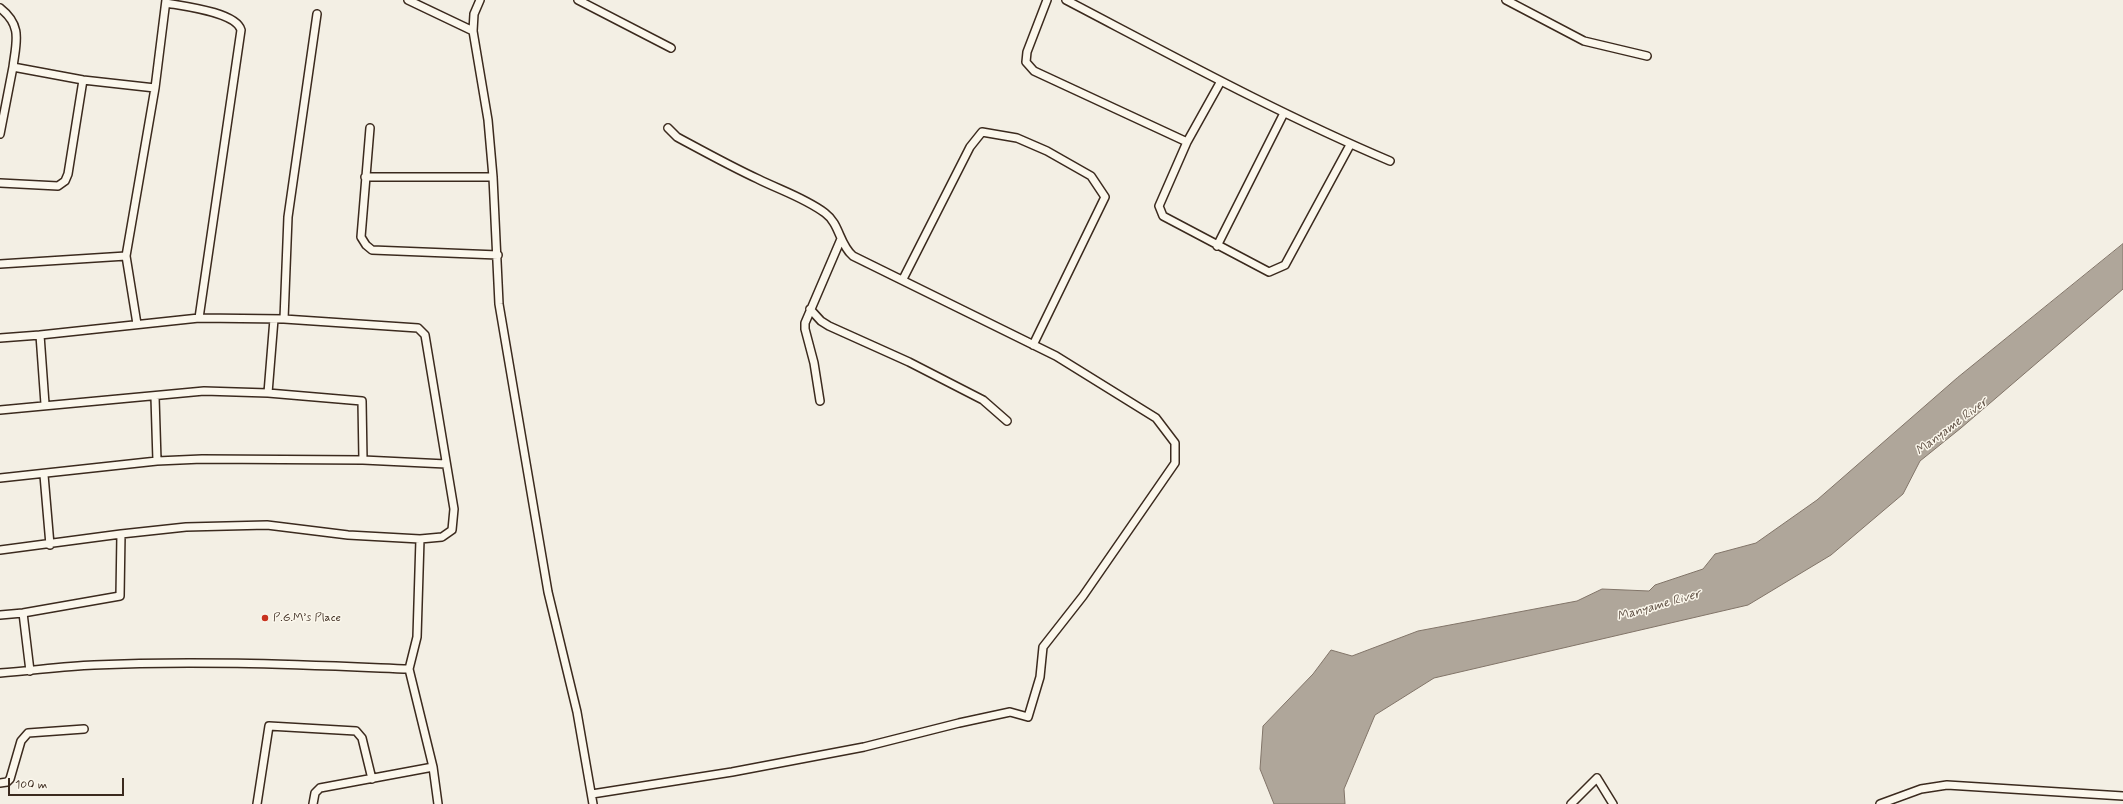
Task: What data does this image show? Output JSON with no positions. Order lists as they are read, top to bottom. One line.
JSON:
{"water":["Manyame River"],"places":["P.G.M’s Place"],"scale_bar":"100 m"}
